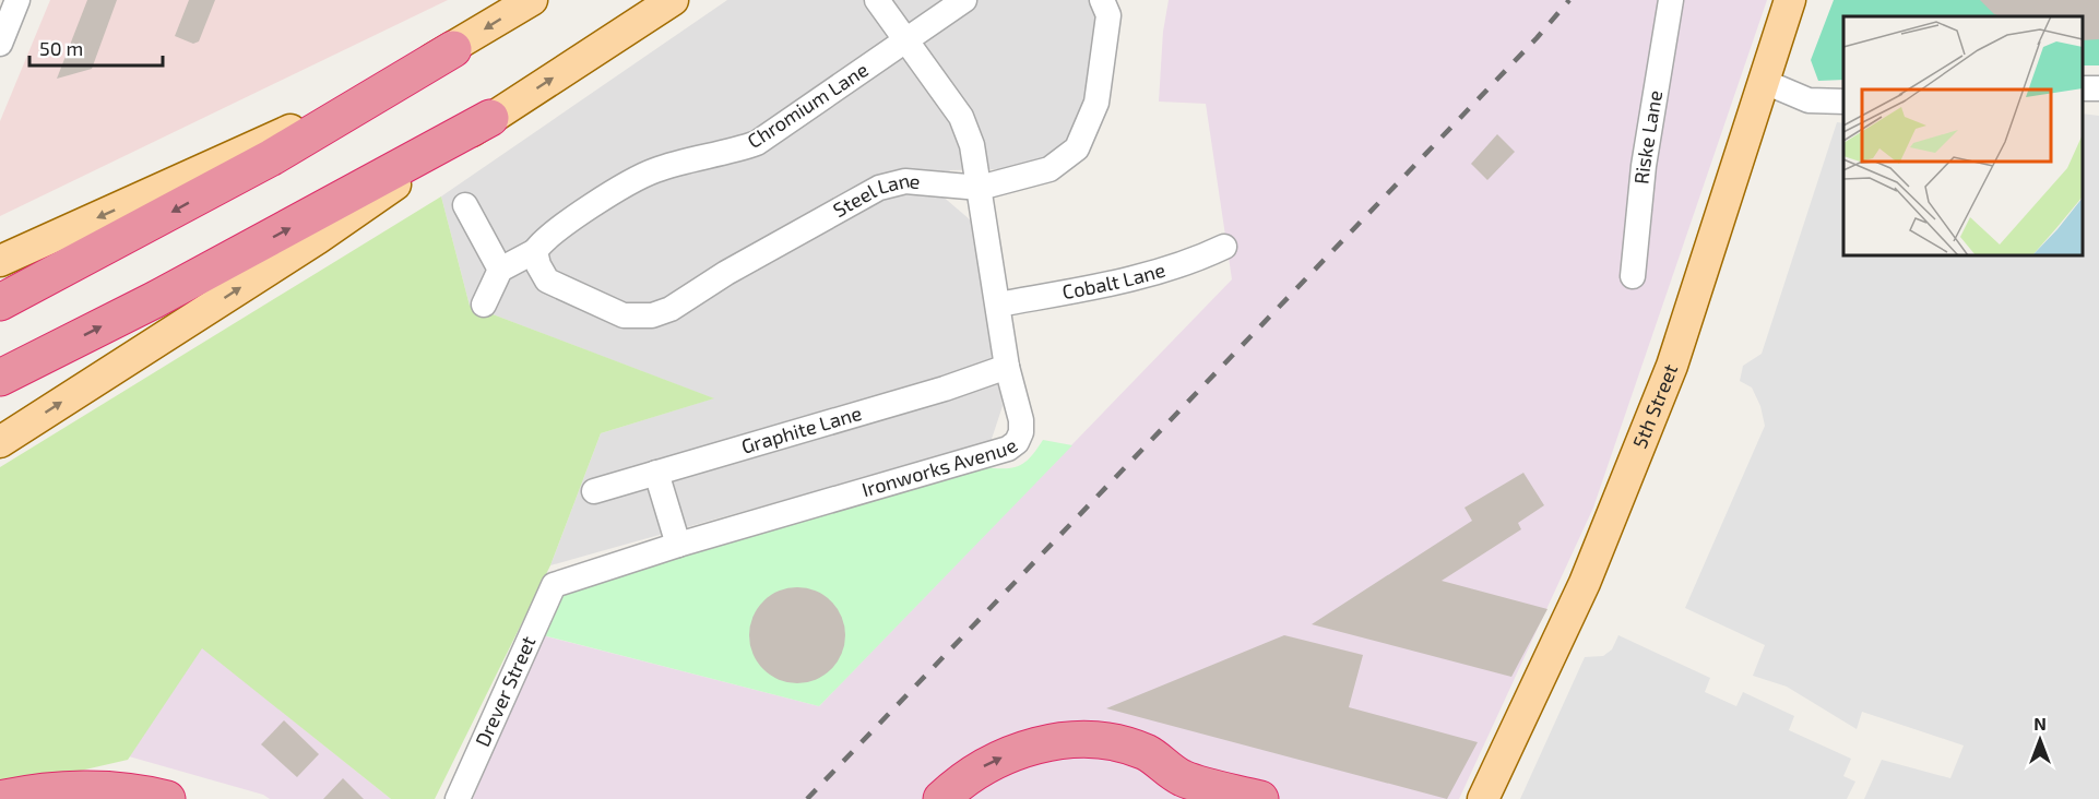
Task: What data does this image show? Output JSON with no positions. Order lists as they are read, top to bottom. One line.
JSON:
{"streets":{"main road":["5th Street"],"street":["Chromium Lane","Riske Lane","Steel Lane","Cobalt Lane","Graphite Lane","Ironworks Avenue","Drever Street"]},"crossings":[["Chromium Lane","Steel Lane"],["Chromium Lane","Ironworks Avenue"],["Steel Lane","Ironworks Avenue"],["Cobalt Lane","Ironworks Avenue"],["Graphite Lane","Ironworks Avenue"],["Ironworks Avenue","Drever Street"]],"scale_bar":"50 m","north":"top"}
